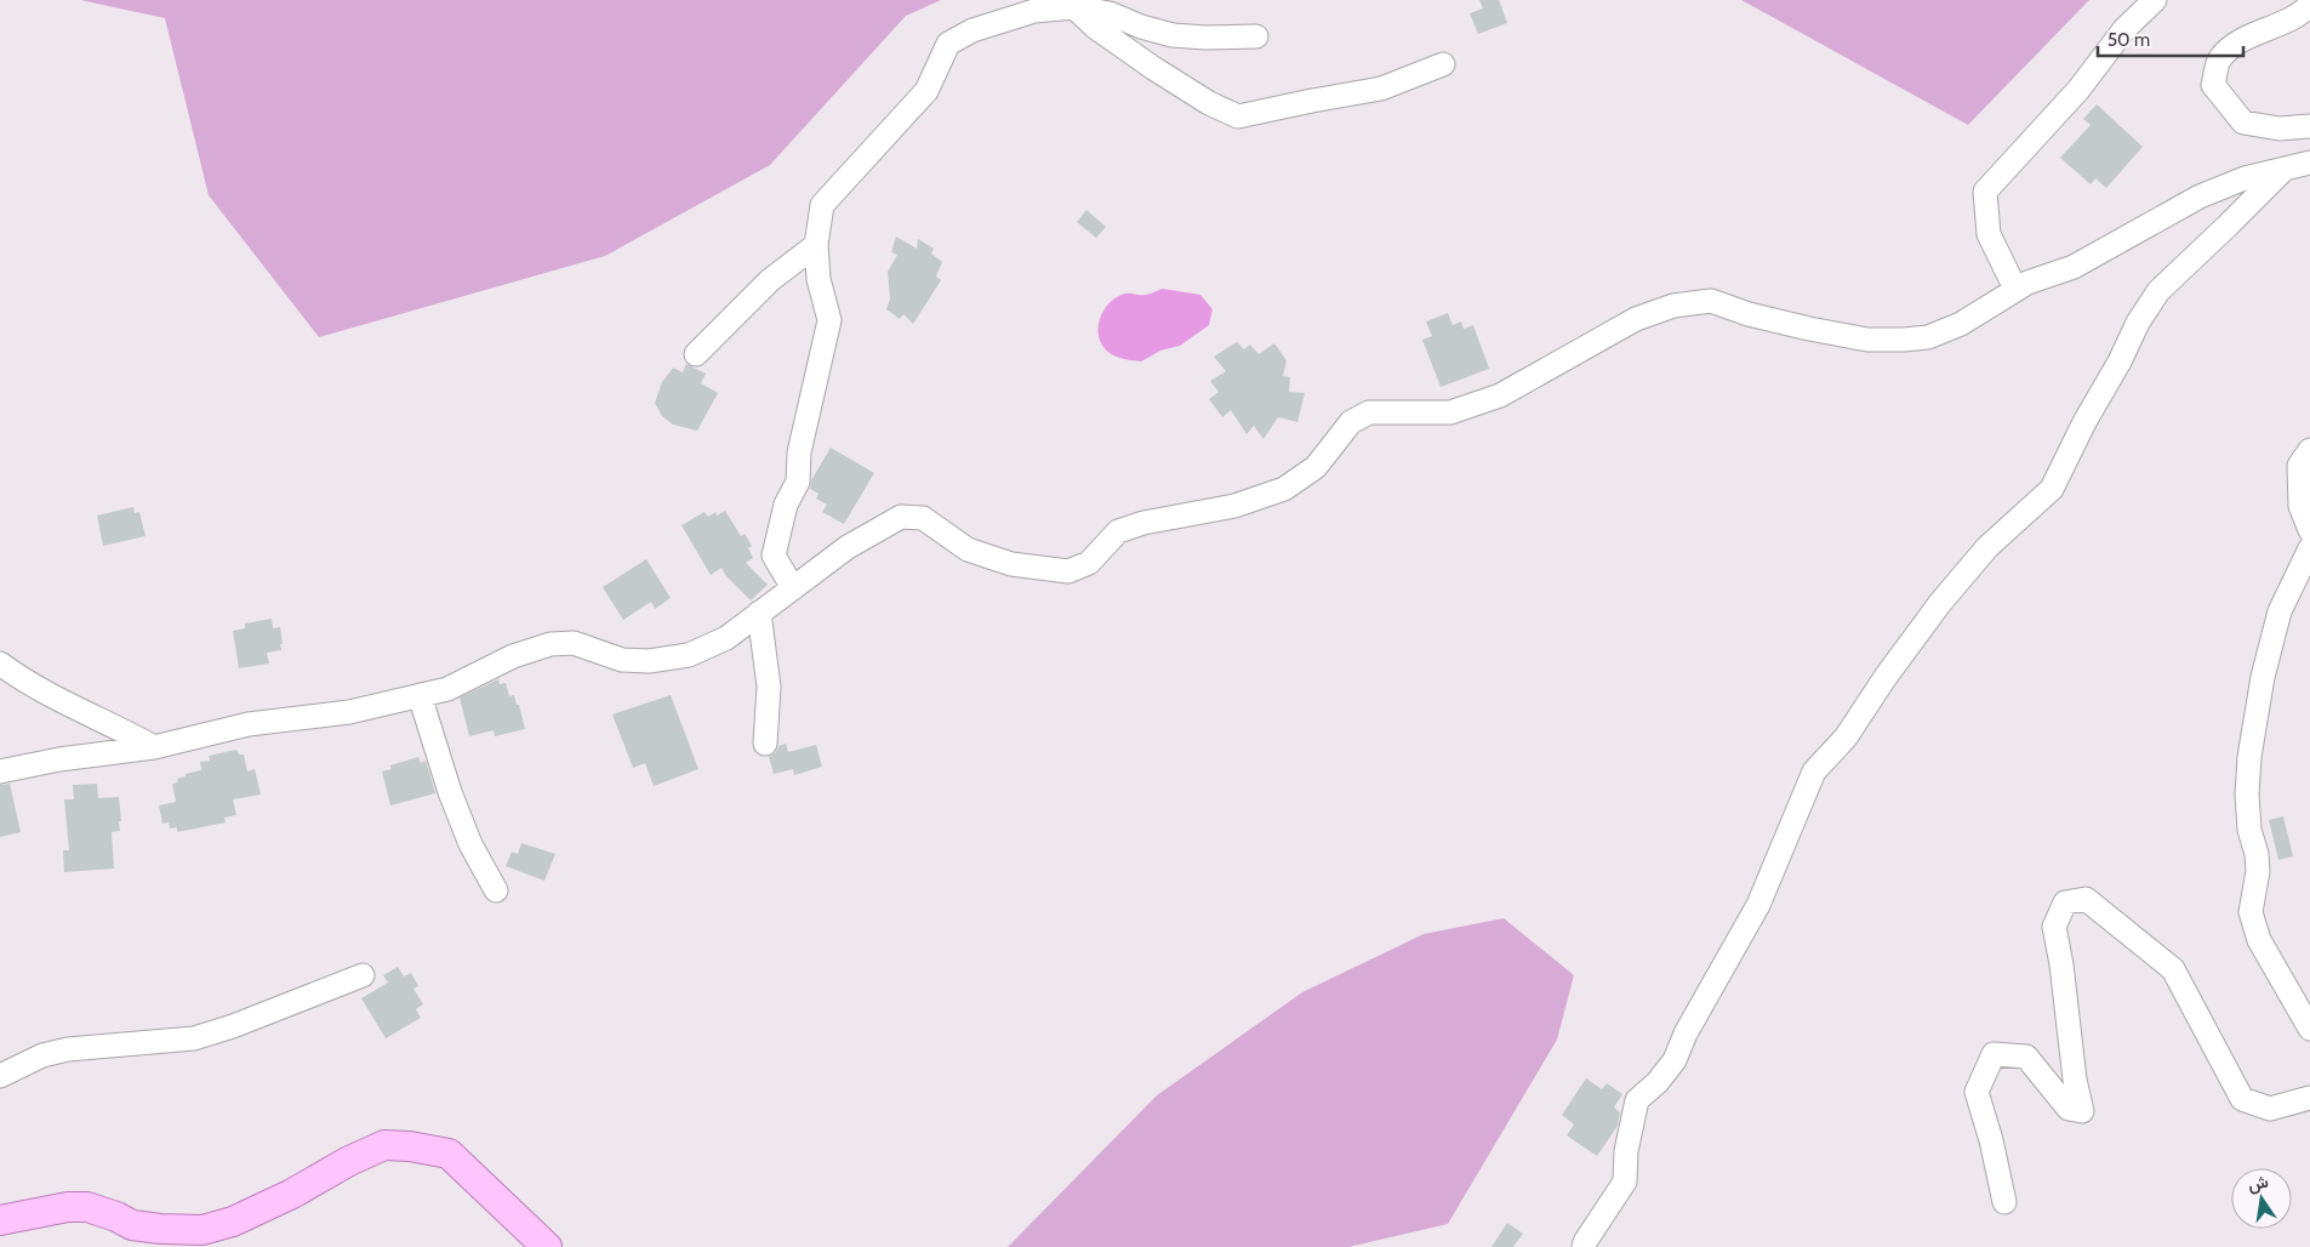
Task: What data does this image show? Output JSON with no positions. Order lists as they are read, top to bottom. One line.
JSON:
{"scale_bar":"50 m","north":"top"}
